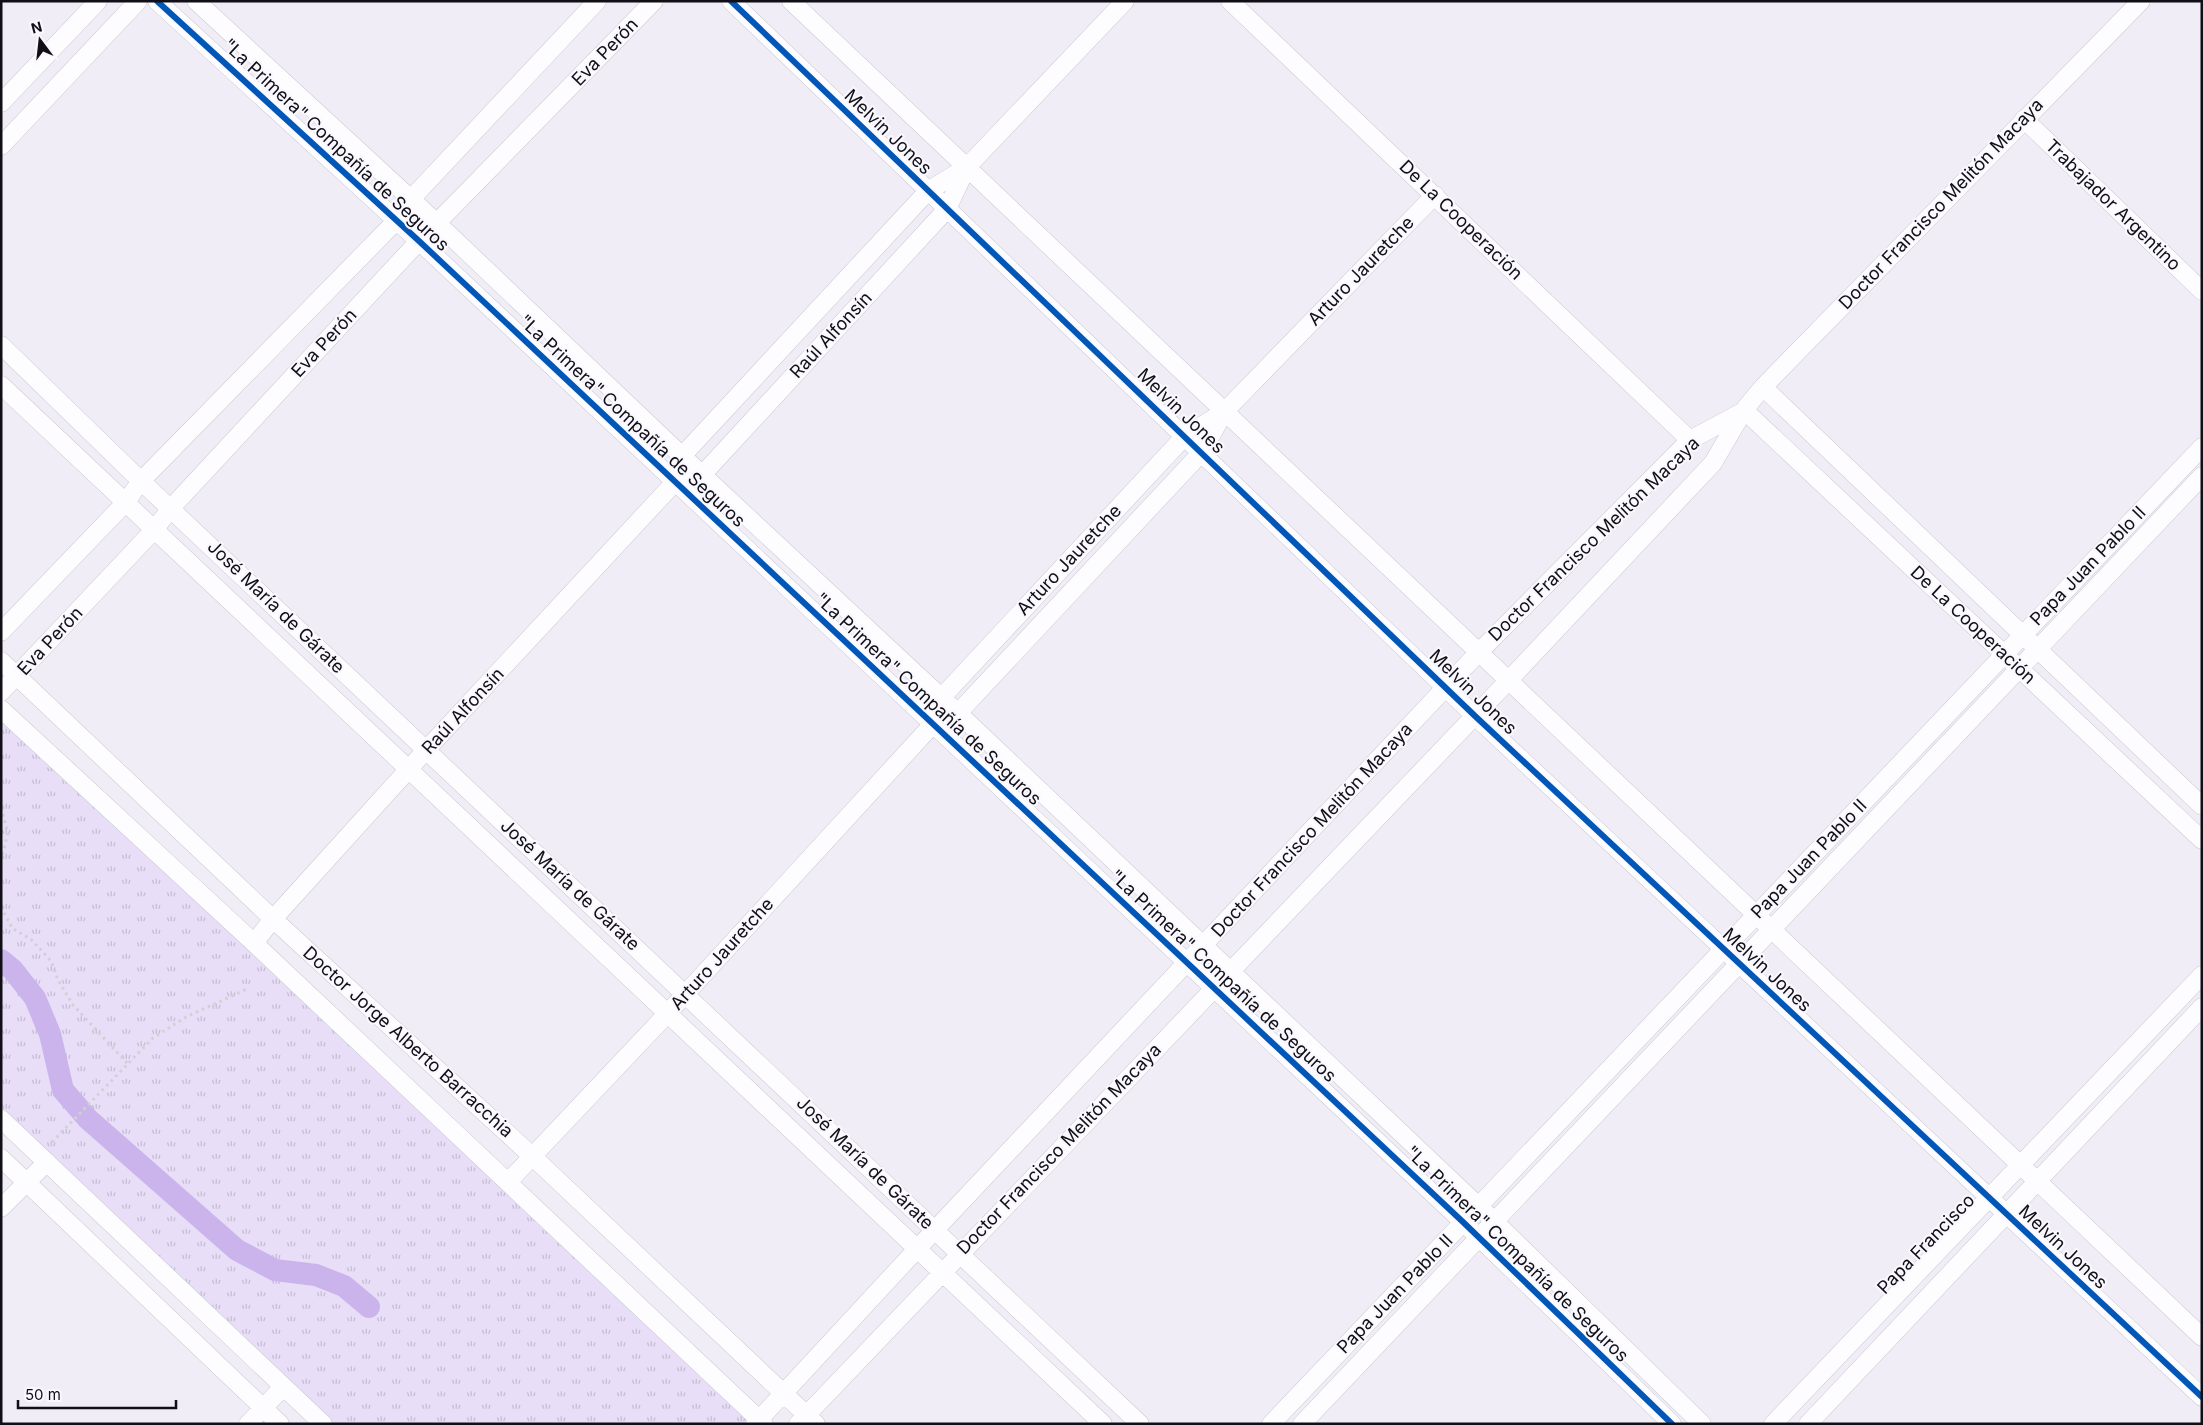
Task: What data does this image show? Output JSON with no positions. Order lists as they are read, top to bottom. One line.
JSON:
{"streets":{"street":["Eva Perón","Melvin Jones","\"La Primera\" Compañía de Seguros","Doctor Francisco Melitón Macaya","Trabajador Argentino","De La Cooperación","Arturo Jauretche","Raúl Alfonsín","Papa Juan Pablo II","José María de Gárate","Doctor Jorge Alberto Barracchia","Papa Francisco"]},"crossings":[["Eva Perón","\"La Primera\" Compañía de Seguros"],["Eva Perón","José María de Gárate"],["Eva Perón","Doctor Jorge Alberto Barracchia"],["Melvin Jones","Doctor Francisco Melitón Macaya"],["Melvin Jones","Arturo Jauretche"],["Melvin Jones","Raúl Alfonsín"],["Melvin Jones","Papa Juan Pablo II"],["Melvin Jones","Papa Francisco"],["\"La Primera\" Compañía de Seguros","Doctor Francisco Melitón Macaya"],["\"La Primera\" Compañía de Seguros","Arturo Jauretche"],["\"La Primera\" Compañía de Seguros","Raúl Alfonsín"],["\"La Primera\" Compañía de Seguros","Papa Juan Pablo II"],["Doctor Francisco Melitón Macaya","Trabajador Argentino"],["Doctor Francisco Melitón Macaya","De La Cooperación"],["Doctor Francisco Melitón Macaya","José María de Gárate"],["Doctor Francisco Melitón Macaya","Doctor Jorge Alberto Barracchia"],["De La Cooperación","Arturo Jauretche"],["De La Cooperación","Papa Juan Pablo II"],["Arturo Jauretche","José María de Gárate"],["Arturo Jauretche","Doctor Jorge Alberto Barracchia"],["Raúl Alfonsín","José María de Gárate"],["Raúl Alfonsín","Doctor Jorge Alberto Barracchia"]],"scale_bar":"50 m","north":"top"}
